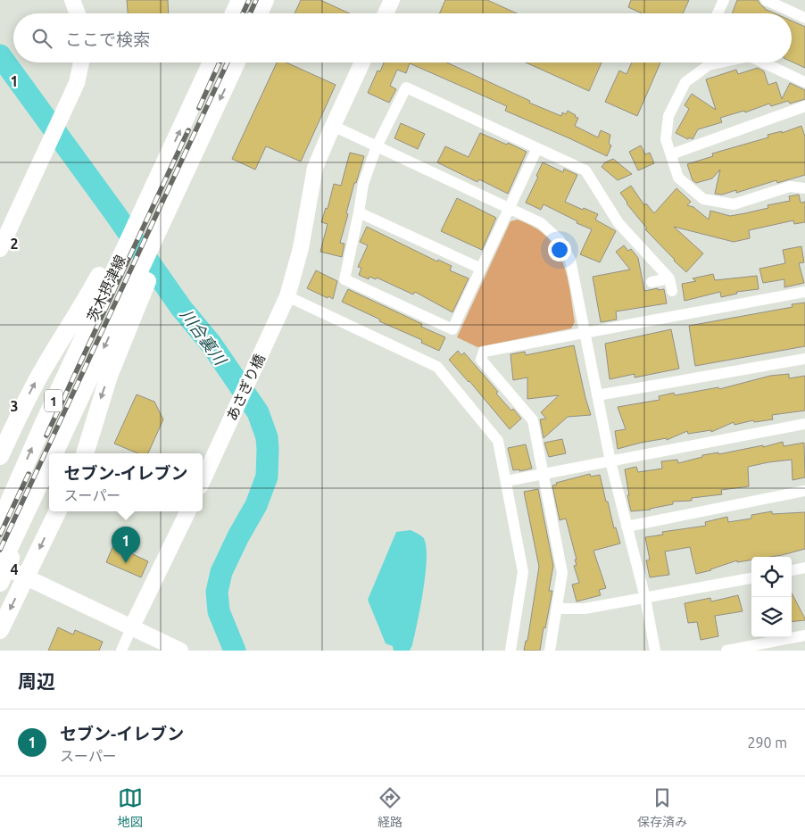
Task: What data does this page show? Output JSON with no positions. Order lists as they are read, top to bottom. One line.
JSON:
{"streets":{"main road":["茨木摂津線","1"],"street":["あさぎり橋"]},"water":["川合裏川"],"page":{"search":"ここで検索","popup":["セブン-イレブン","スーパー"],"pins":"1","heading":"周辺","list":[{"mark":"1","name":"セブン-イレブン","note":"スーパー","value":"290 m"}],"nav":["地図","経路","保存済み"]},"grid":{"rows":["1","2","3","4"]}}
